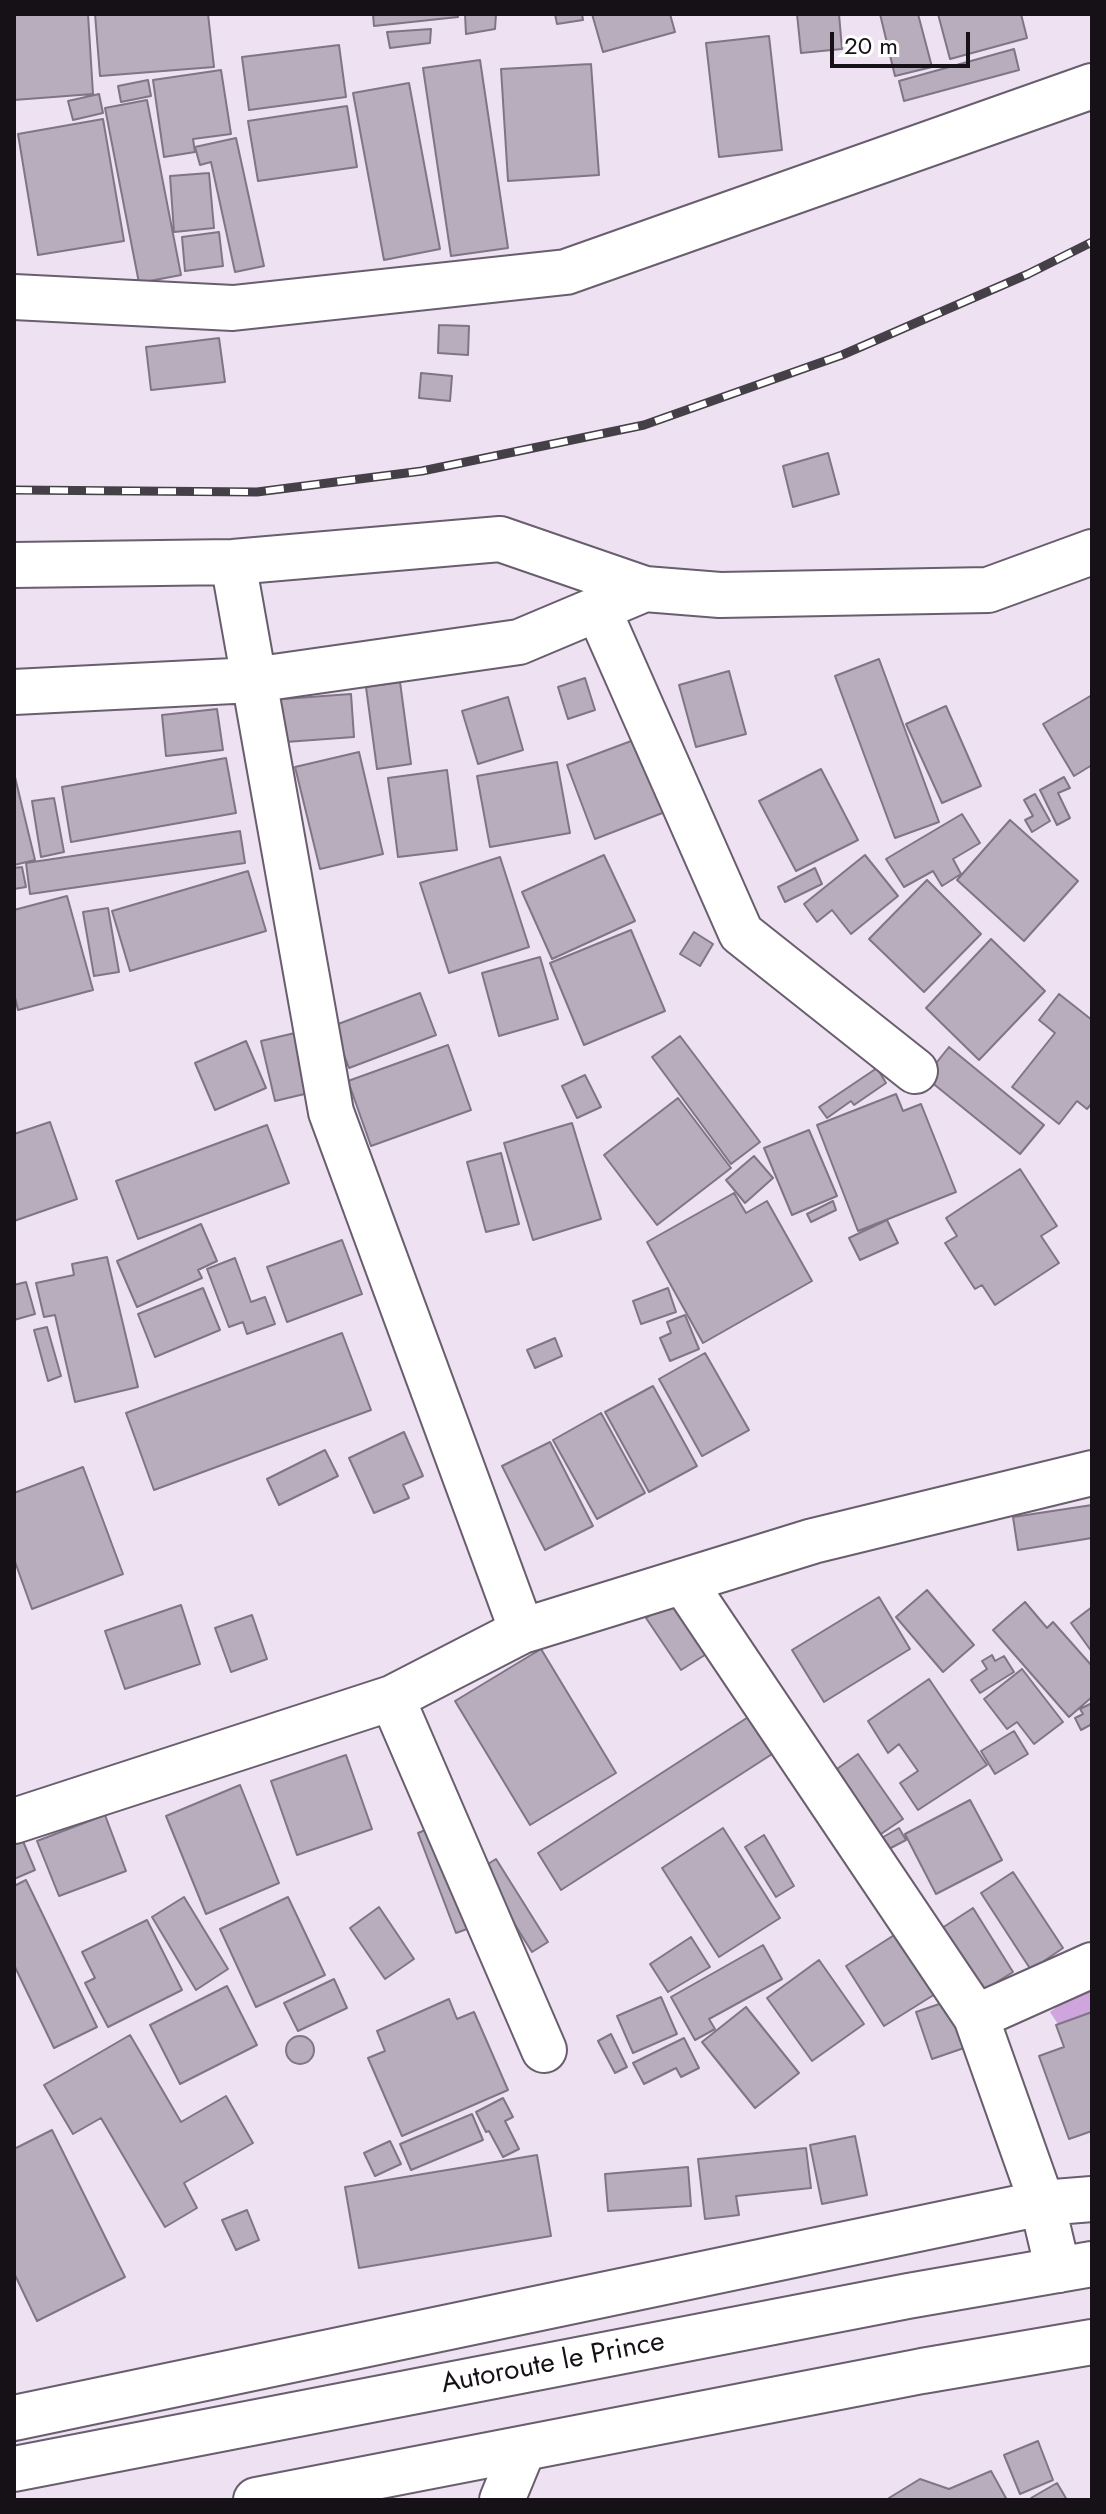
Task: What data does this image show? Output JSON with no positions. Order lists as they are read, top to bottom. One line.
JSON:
{"streets":{"street":["Autoroute le Prince"]},"scale_bar":"20 m"}
